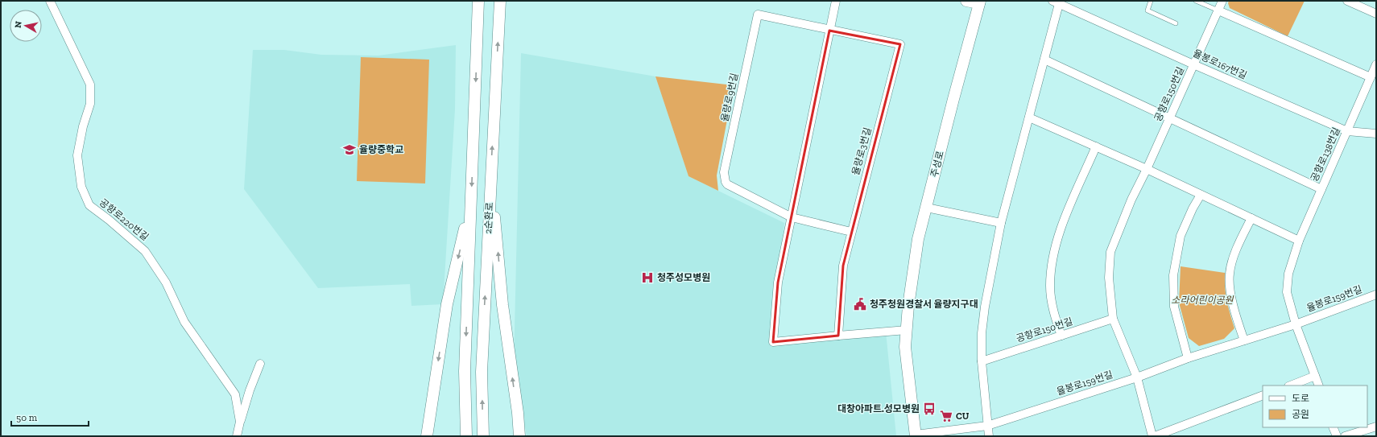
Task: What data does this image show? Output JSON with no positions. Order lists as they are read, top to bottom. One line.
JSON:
{"streets":{"street":["율봉로167번길","공항로150번길","율량로9번길","율량로3번길","공항로138번길","주성로","2순환로","공항로220번길","율봉로159번길"]},"crossings":[["율봉로167번길","공항로150번길"],["율봉로167번길","공항로138번길"],["공항로150번길","율봉로159번길"],["율량로9번길","율량로3번길"],["공항로138번길","율봉로159번길"],["주성로","율봉로159번길"]],"parks":["소라어린이공원"],"places":{"school or university":["율량중학교"],"hospital":["청주성모병원"],"public building":["청주청원경찰서 율량지구대"],"bus stop":["대창아파트.성모병원"],"supermarket":["CU"]},"legend":["도로","공원"],"scale_bar":"50 m","north":"left"}
